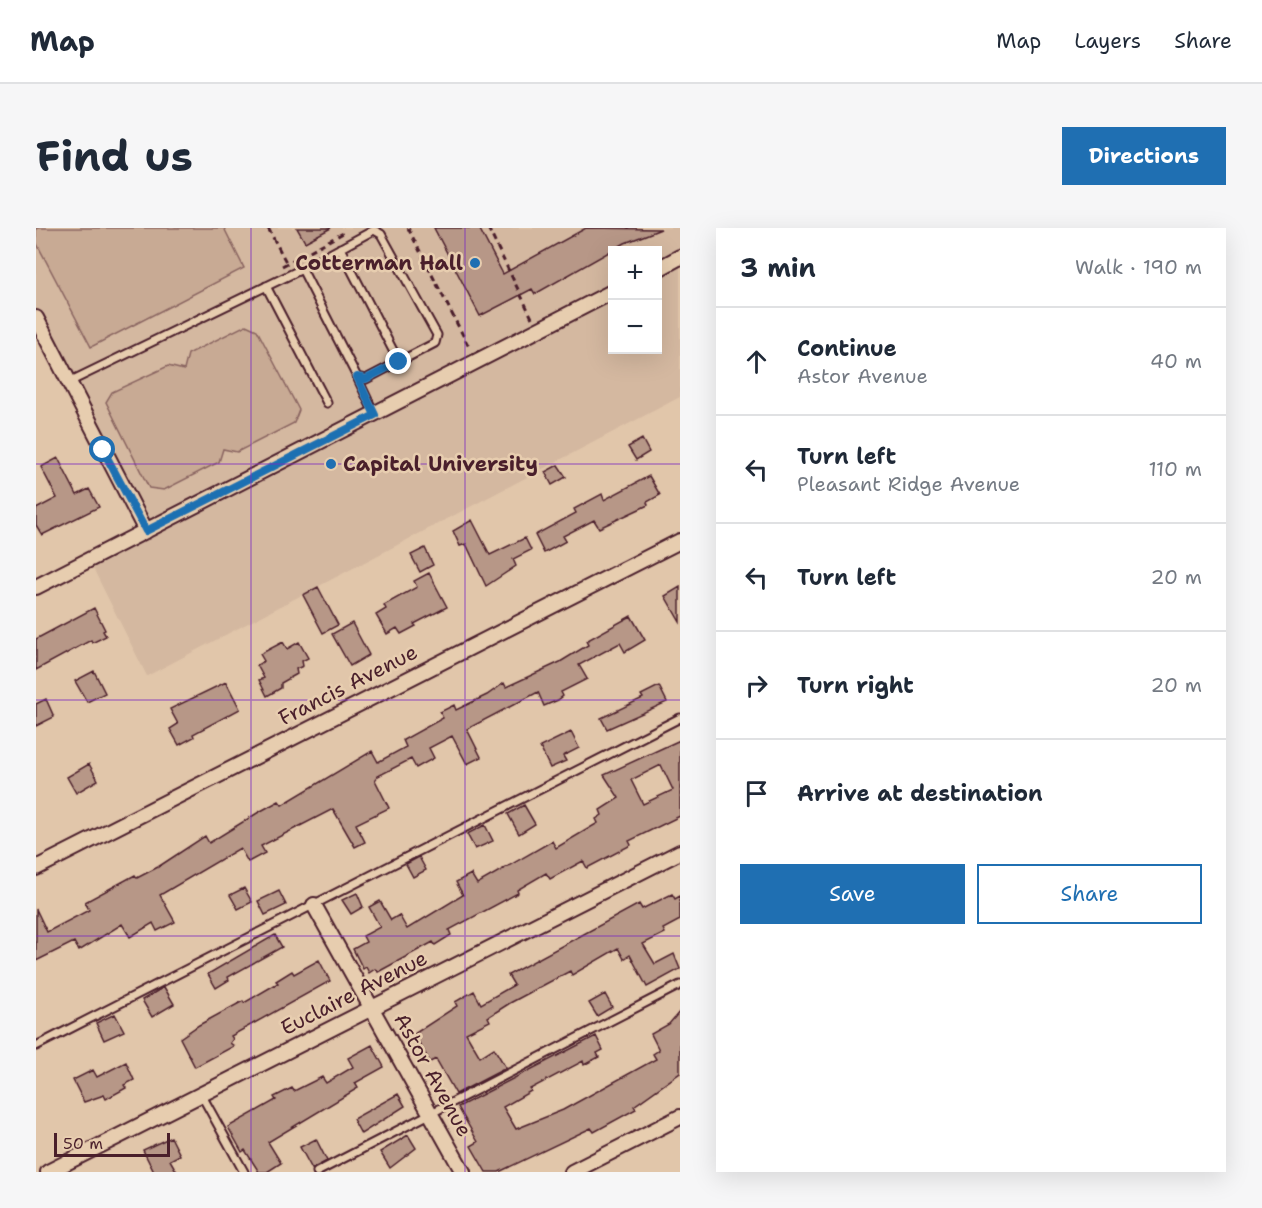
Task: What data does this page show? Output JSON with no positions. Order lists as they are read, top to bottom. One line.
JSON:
{"streets":{"street":["Francis Avenue","Euclaire Avenue","Astor Avenue"]},"crossings":[["Euclaire Avenue","Astor Avenue"]],"places":["Cotterman Hall","Capital University"],"scale_bar":"50 m","page":{"header":"Map","nav":["Map","Layers","Share"],"buttons":["Directions",["Save","Share"]],"title":"Find us","heading":["3 min","Walk · 190 m"],"map_buttons":["+","−"],"list":[["Continue","Astor Avenue","40 m"],["Turn left","Pleasant Ridge Avenue","110 m"],["Turn left","20 m"],["Turn right","20 m"],"Arrive at destination"],"scale":"50 m"}}
